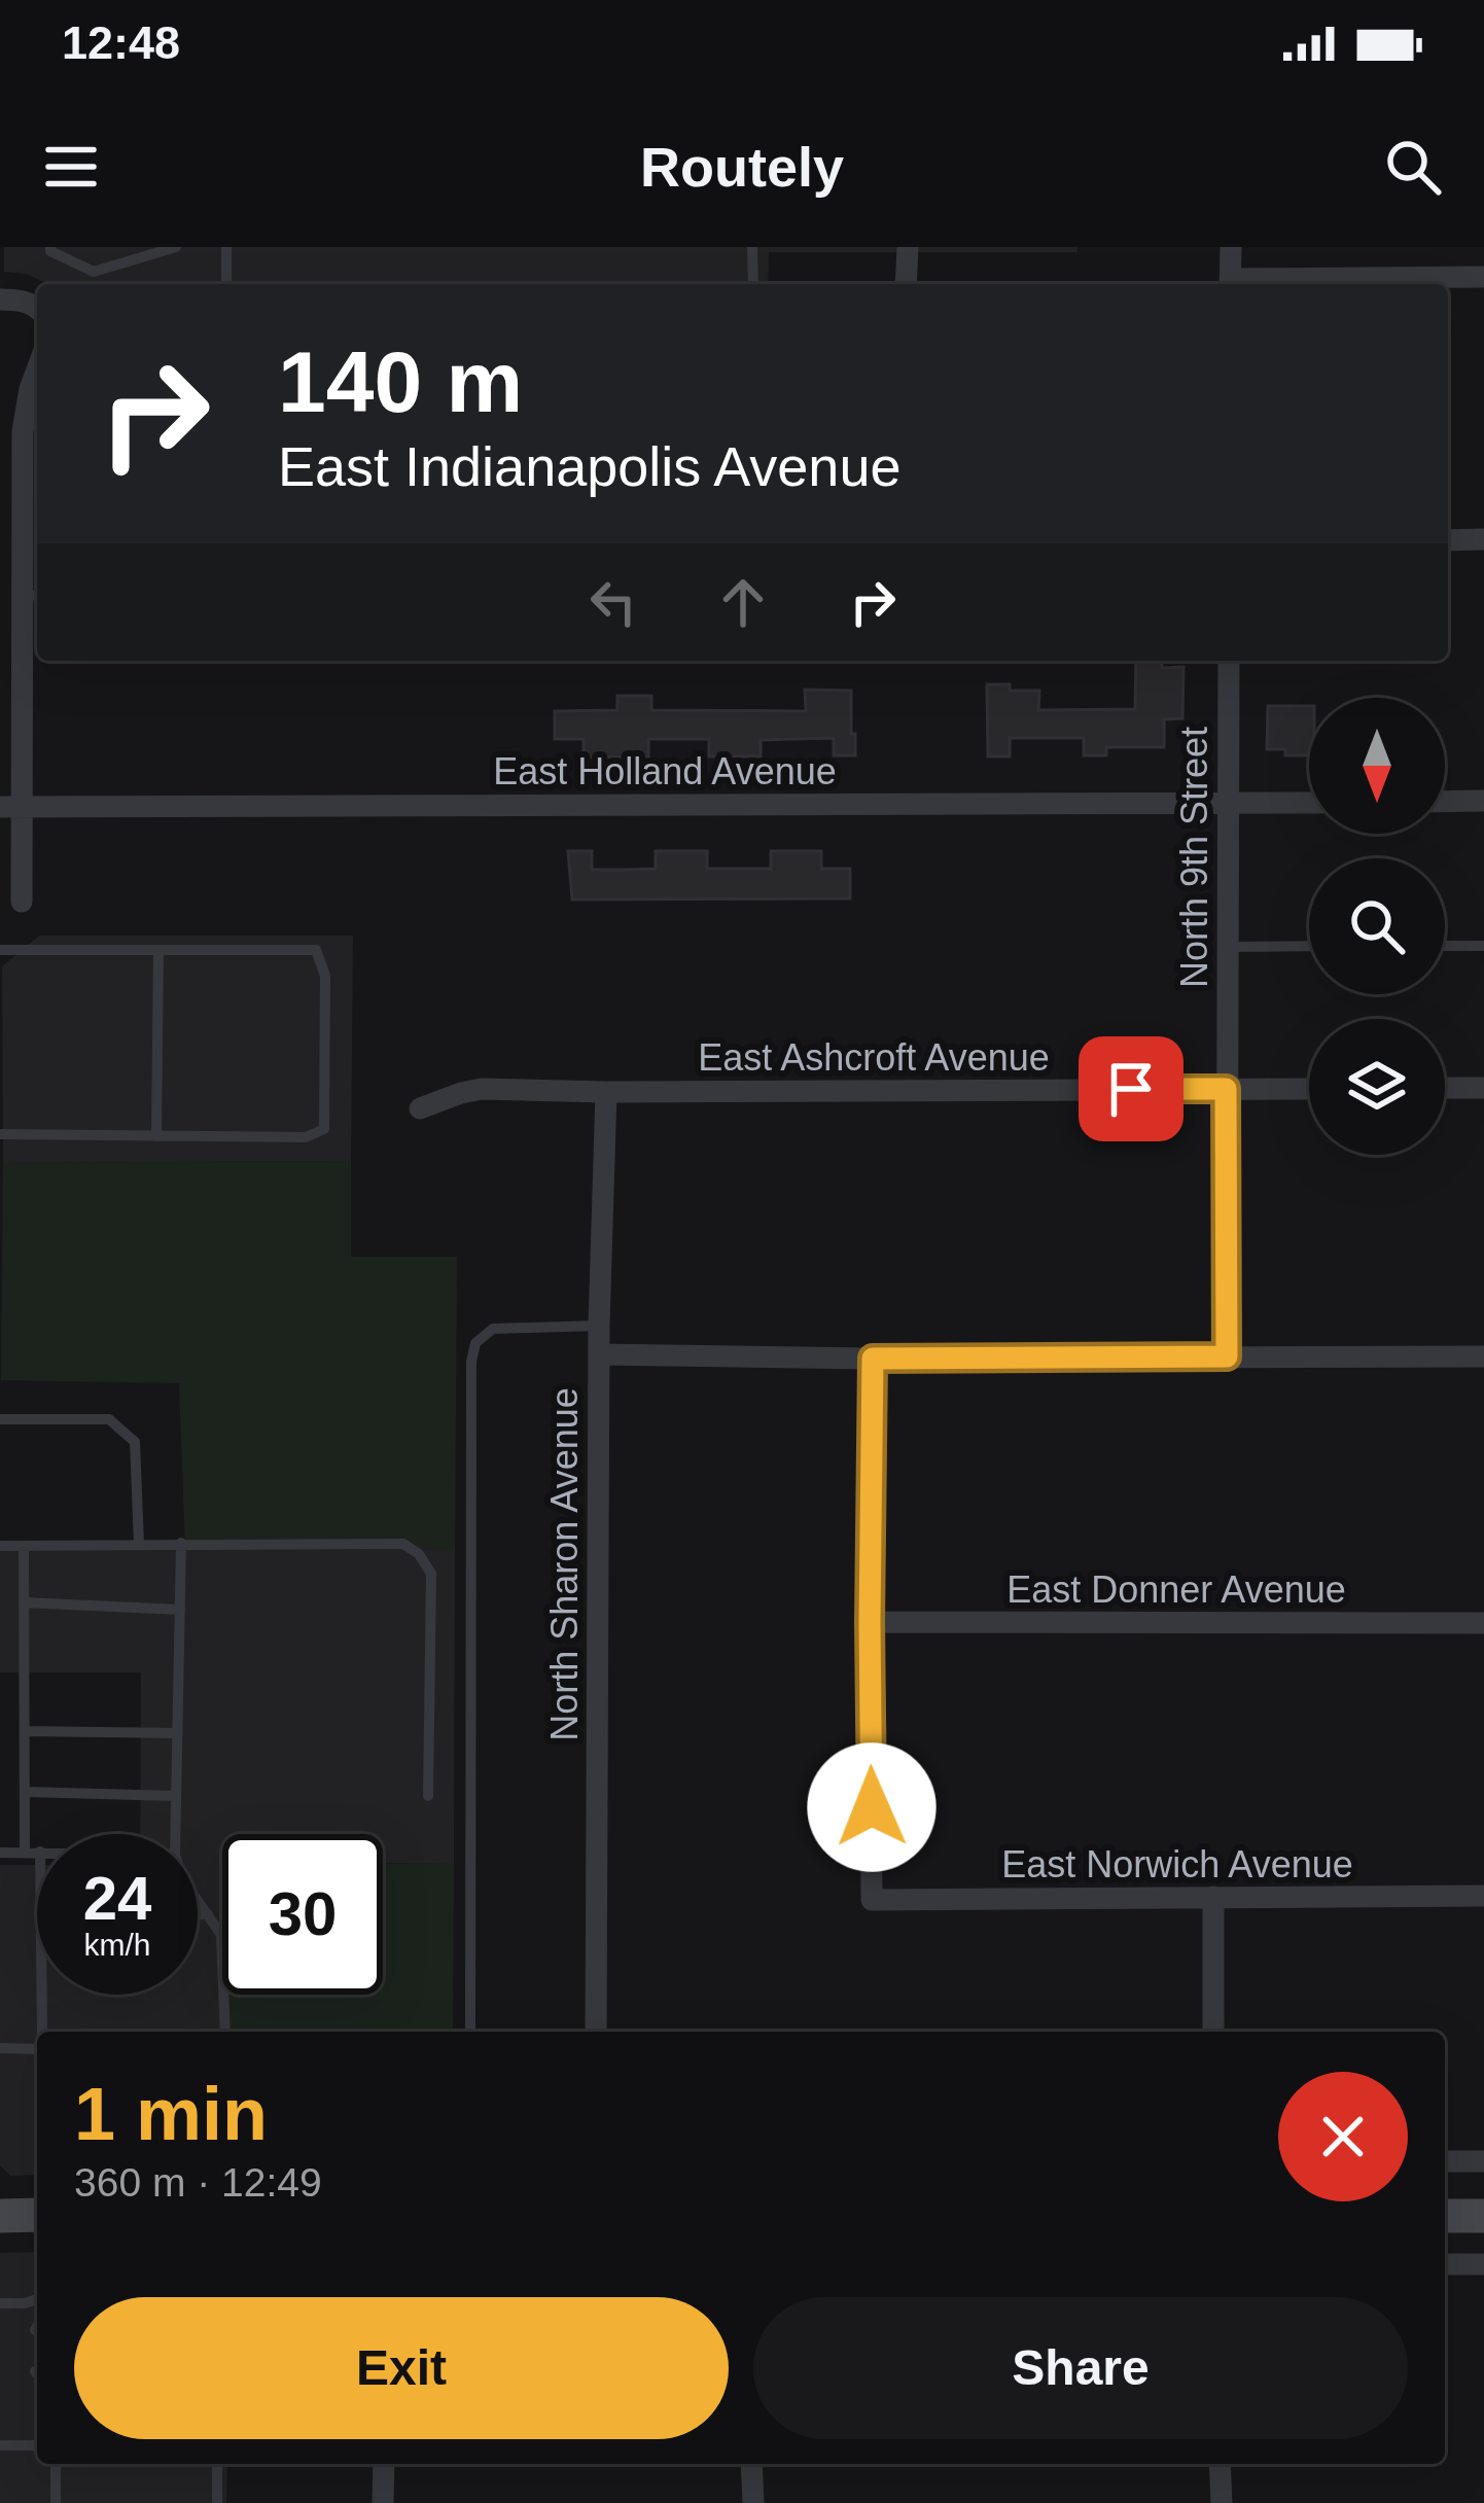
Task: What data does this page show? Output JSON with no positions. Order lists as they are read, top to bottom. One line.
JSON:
{"streets":{"street":["East Holland Avenue","North 9th Street","East Ashcroft Avenue","North Sharon Avenue","East Donner Avenue","East Norwich Avenue"]},"crossings":[["East Holland Avenue","North 9th Street"],["North 9th Street","East Ashcroft Avenue"],["East Ashcroft Avenue","North Sharon Avenue"],["East Donner Avenue","East Norwich Avenue"]],"north":"bottom","page":{"status":"12:48","header":"Routely","turn":["140 m","East Indianapolis Avenue"],"speed":"24 km/h","limit":"30","heading":["1 min","360 m · 12:49"],"buttons":["Exit","Share"]}}
